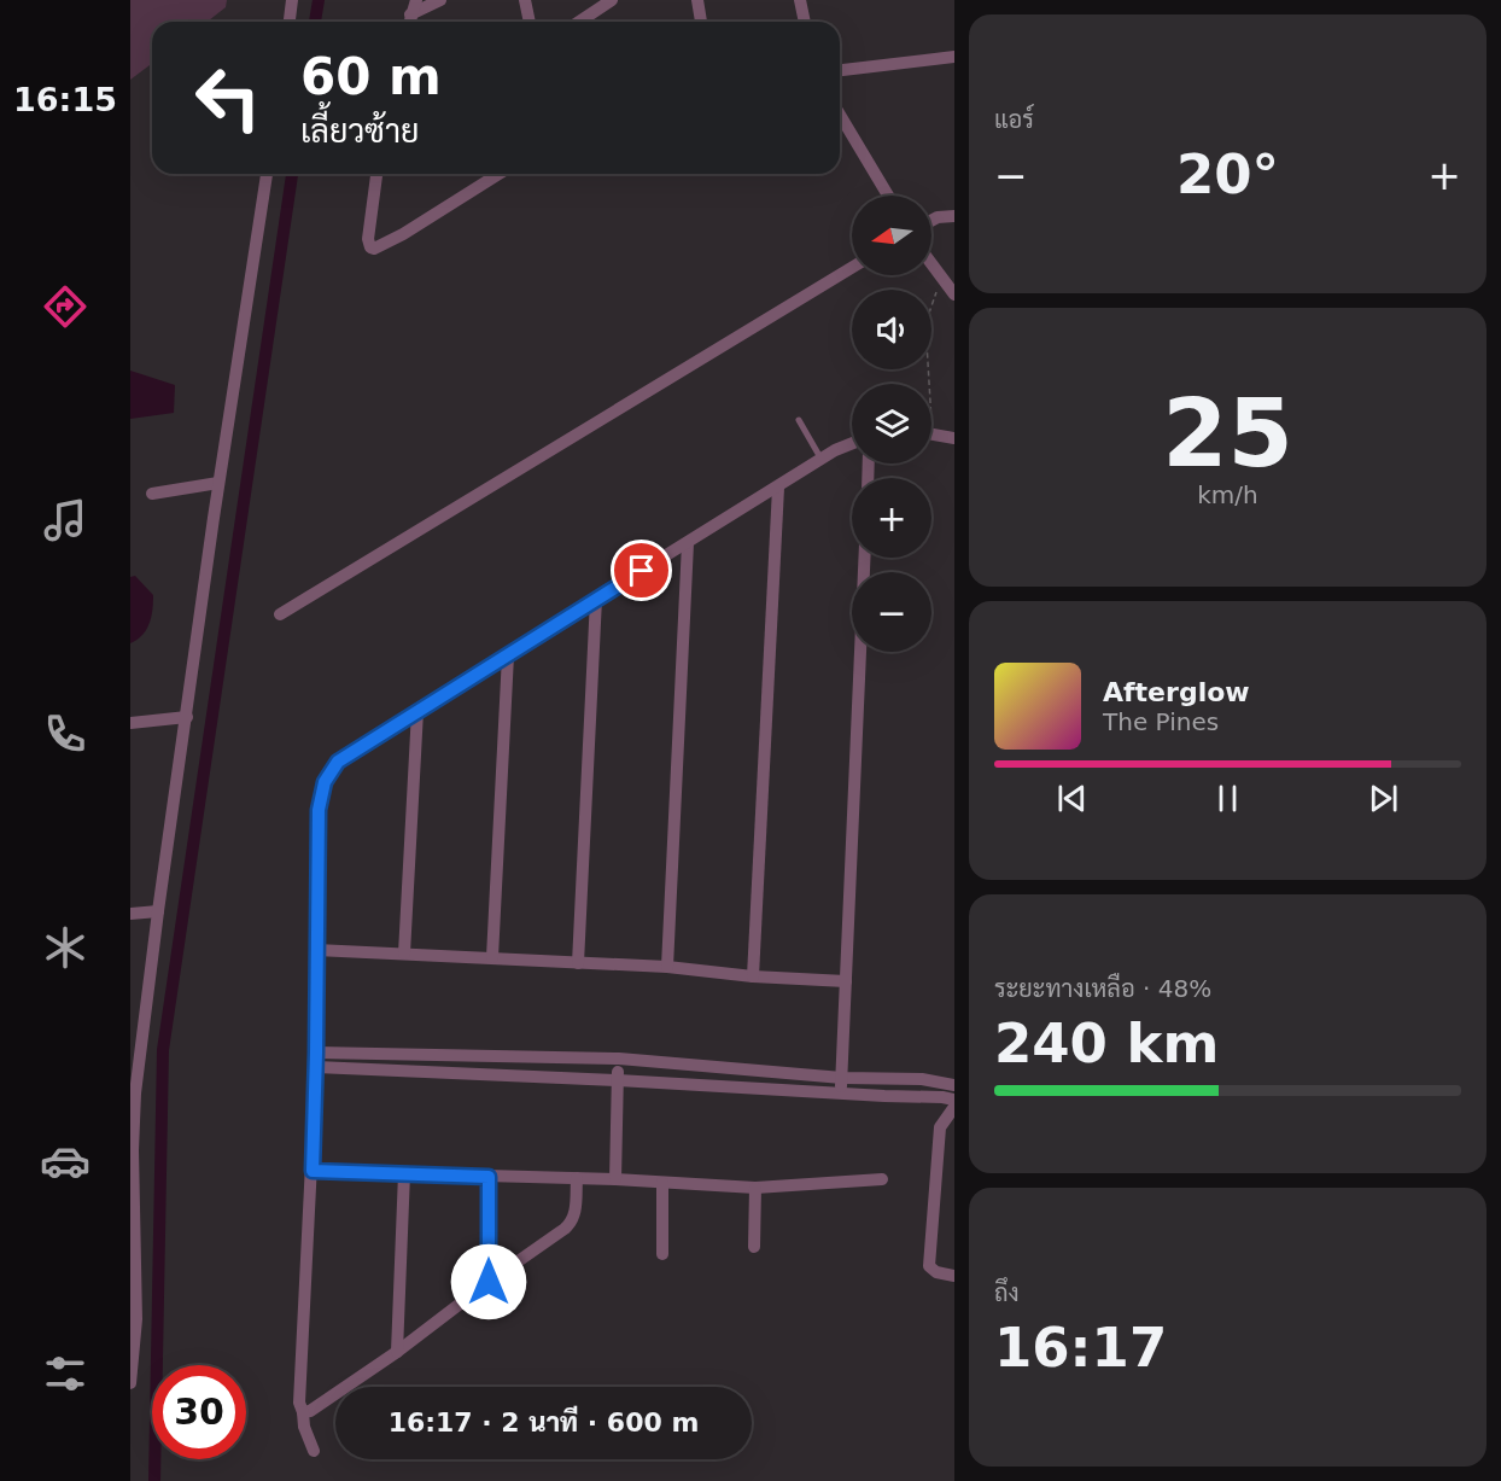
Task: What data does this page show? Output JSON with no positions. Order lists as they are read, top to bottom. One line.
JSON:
{"north":"left","page":{"tabs":"16:15","tile":["แอร์",["25","km/h"],["ระยะทางเหลือ · 48%","240 km"],["ถึง","16:17"]],"turn":["60 m","เลี้ยวซ้าย"],"heat":["−","20°","+"],"map_buttons":["+","−"],"song":["Afterglow","The Pines"],"limit":"30","trip":"16:17 · 2 นาที · 600 m"}}
